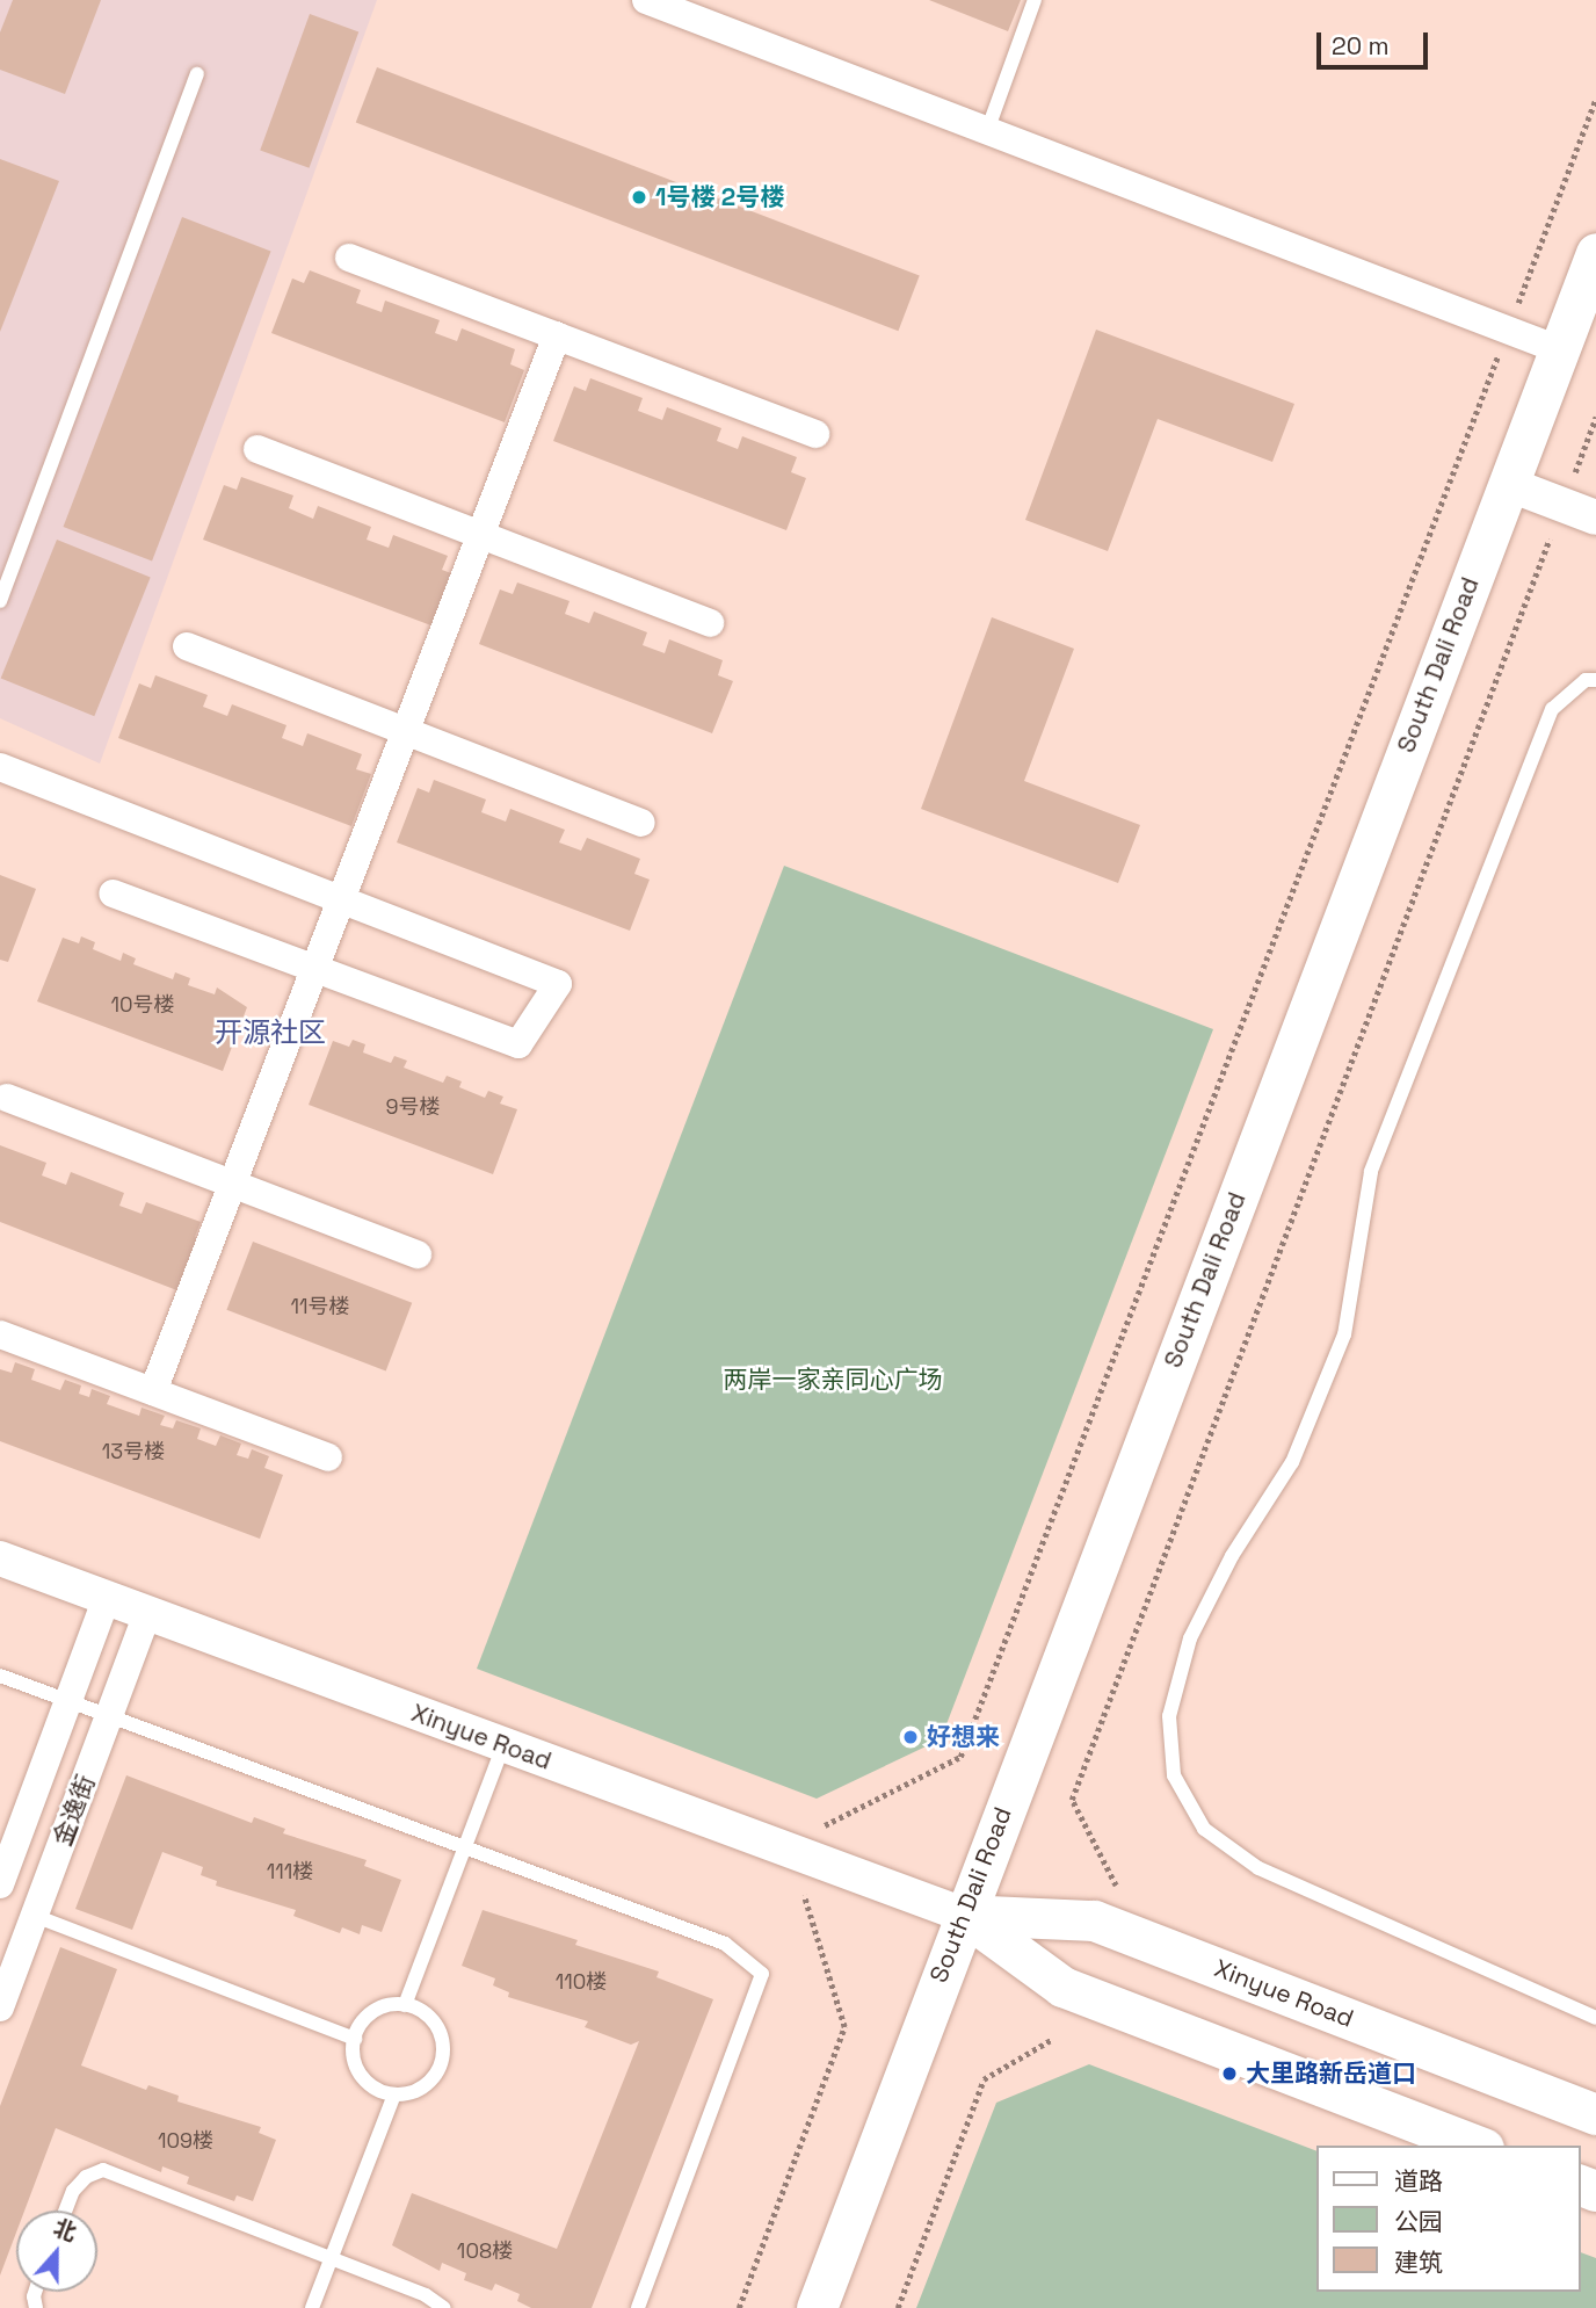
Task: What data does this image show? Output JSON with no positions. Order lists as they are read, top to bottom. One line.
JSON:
{"streets":{"main road":["South Dali Road","Xinyue Road"],"street":["金逸街"]},"crossings":[["South Dali Road","Xinyue Road"],["Xinyue Road","金逸街"]],"districts":["开源社区"],"parks":["两岸一家亲同心广场"],"places":["1号楼 2号楼","好想来","大里路新岳道口"],"house_numbers":["10号楼","9号楼","11号楼","13号楼","111楼","110楼","109楼","108楼"],"legend":["道路","公园","建筑"],"scale_bar":"20 m","north":"top"}
